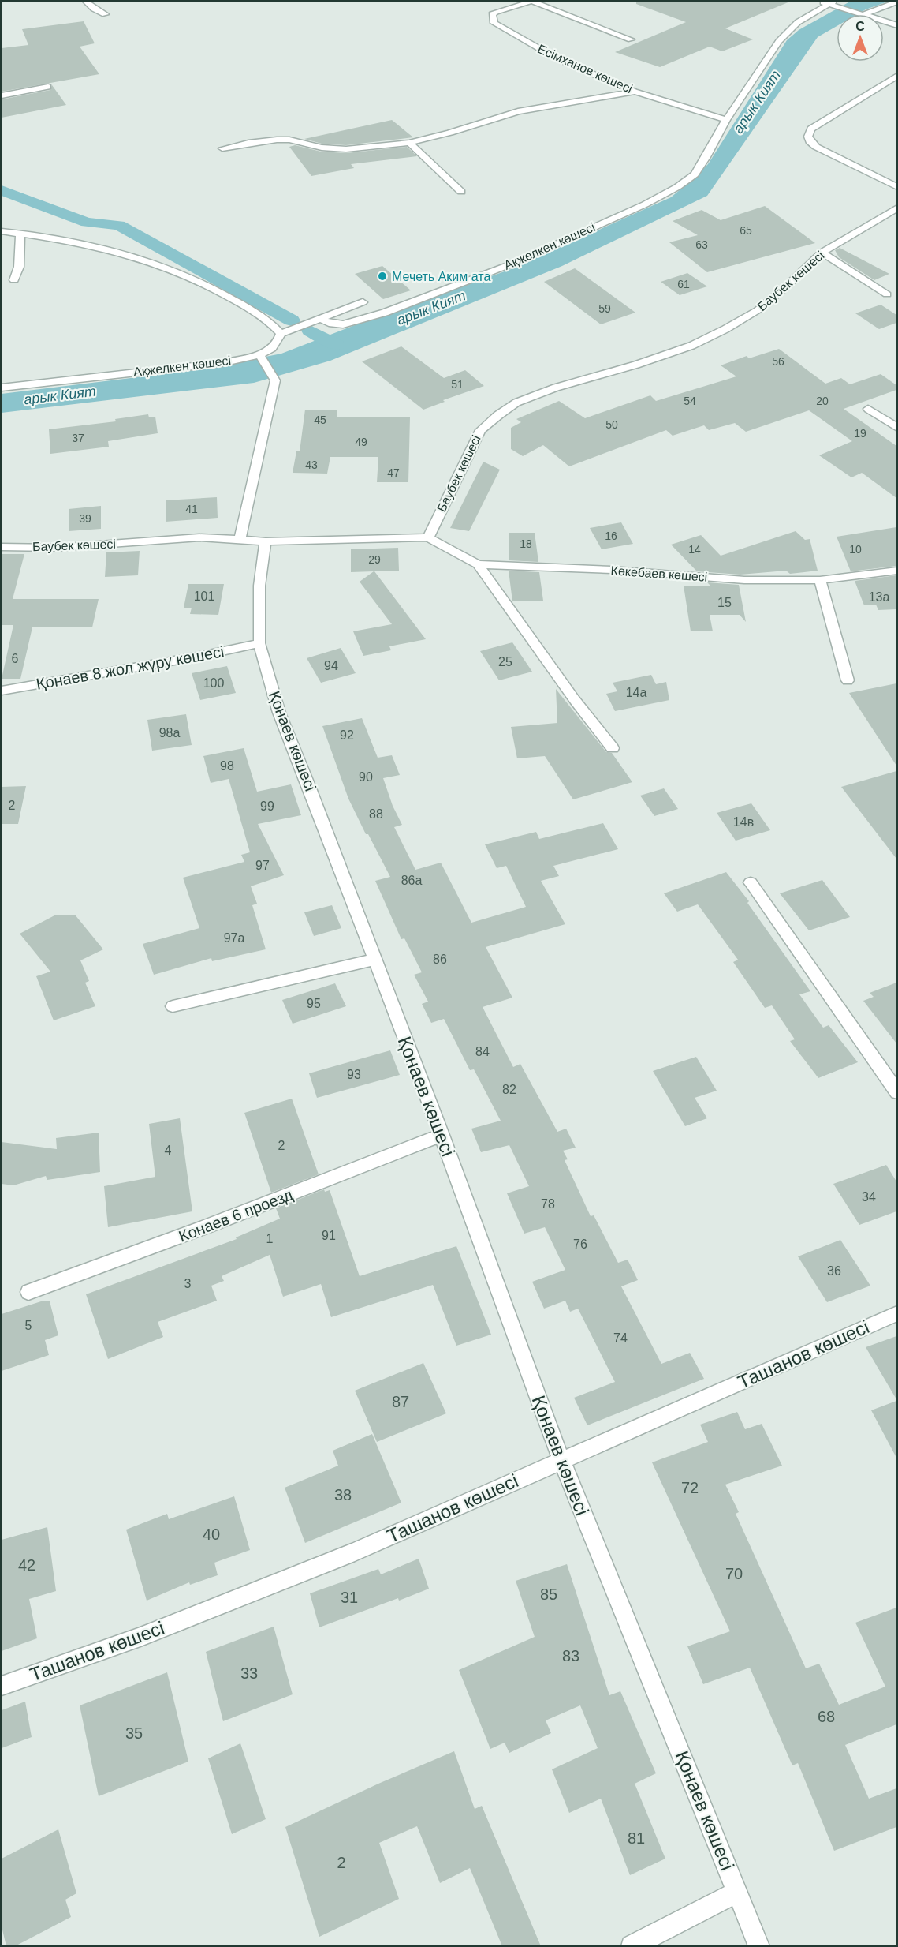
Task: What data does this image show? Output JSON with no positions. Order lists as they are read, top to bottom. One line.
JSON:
{"streets":{"street":["Есімханов көшесі","Ақжелкен көшесі","Баубек көшесі","Көкебаев көшесі","Қонаев 8 жол жүру көшесі","Қонаев көшесі","Конаев 6 проезд","Ташанов көшесі"]},"crossings":[["Есімханов көшесі","Ақжелкен көшесі"],["Баубек көшесі","Көкебаев көшесі"],["Баубек көшесі","Қонаев көшесі"],["Қонаев 8 жол жүру көшесі","Қонаев көшесі"],["Қонаев көшесі","Конаев 6 проезд"],["Қонаев көшесі","Ташанов көшесі"]],"water":["арык Кият"],"places":["Мечеть Аким ата"],"house_numbers":["65","63","61","59","56","51","54","20","45","50","19","37","49","43","47","41","39","16","18","14","10","29","101","13а","15","6","25","94","100","14а","98а","92","98","90","2","99","88","14в","97","86а","97а","86","95","84","93","82","2","4","34","78","91","1","76","36","3","5","74","87","72","38","40","42","70","85","31","83","33","68","35","81","2"],"north":"top"}
